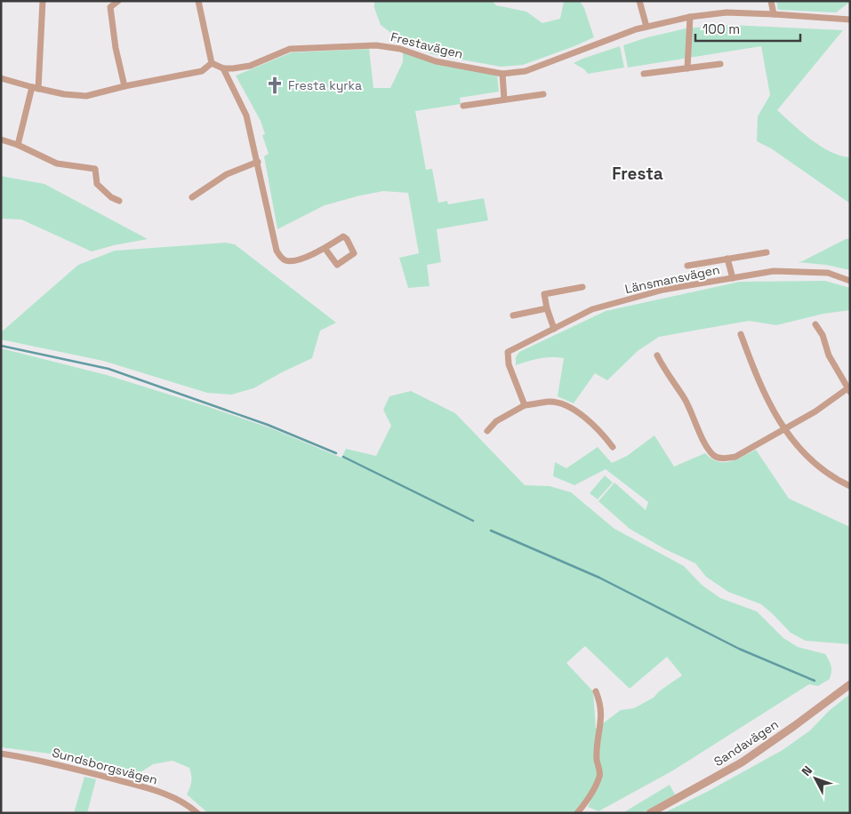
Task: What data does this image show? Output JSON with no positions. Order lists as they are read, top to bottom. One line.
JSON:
{"streets":{"street":["Frestavägen","Länsmansvägen","Sandavägen","Sundsborgsvägen"]},"districts":["Fresta"],"places":{"church":["Fresta kyrka"]},"scale_bar":"100 m","north":"top left"}
